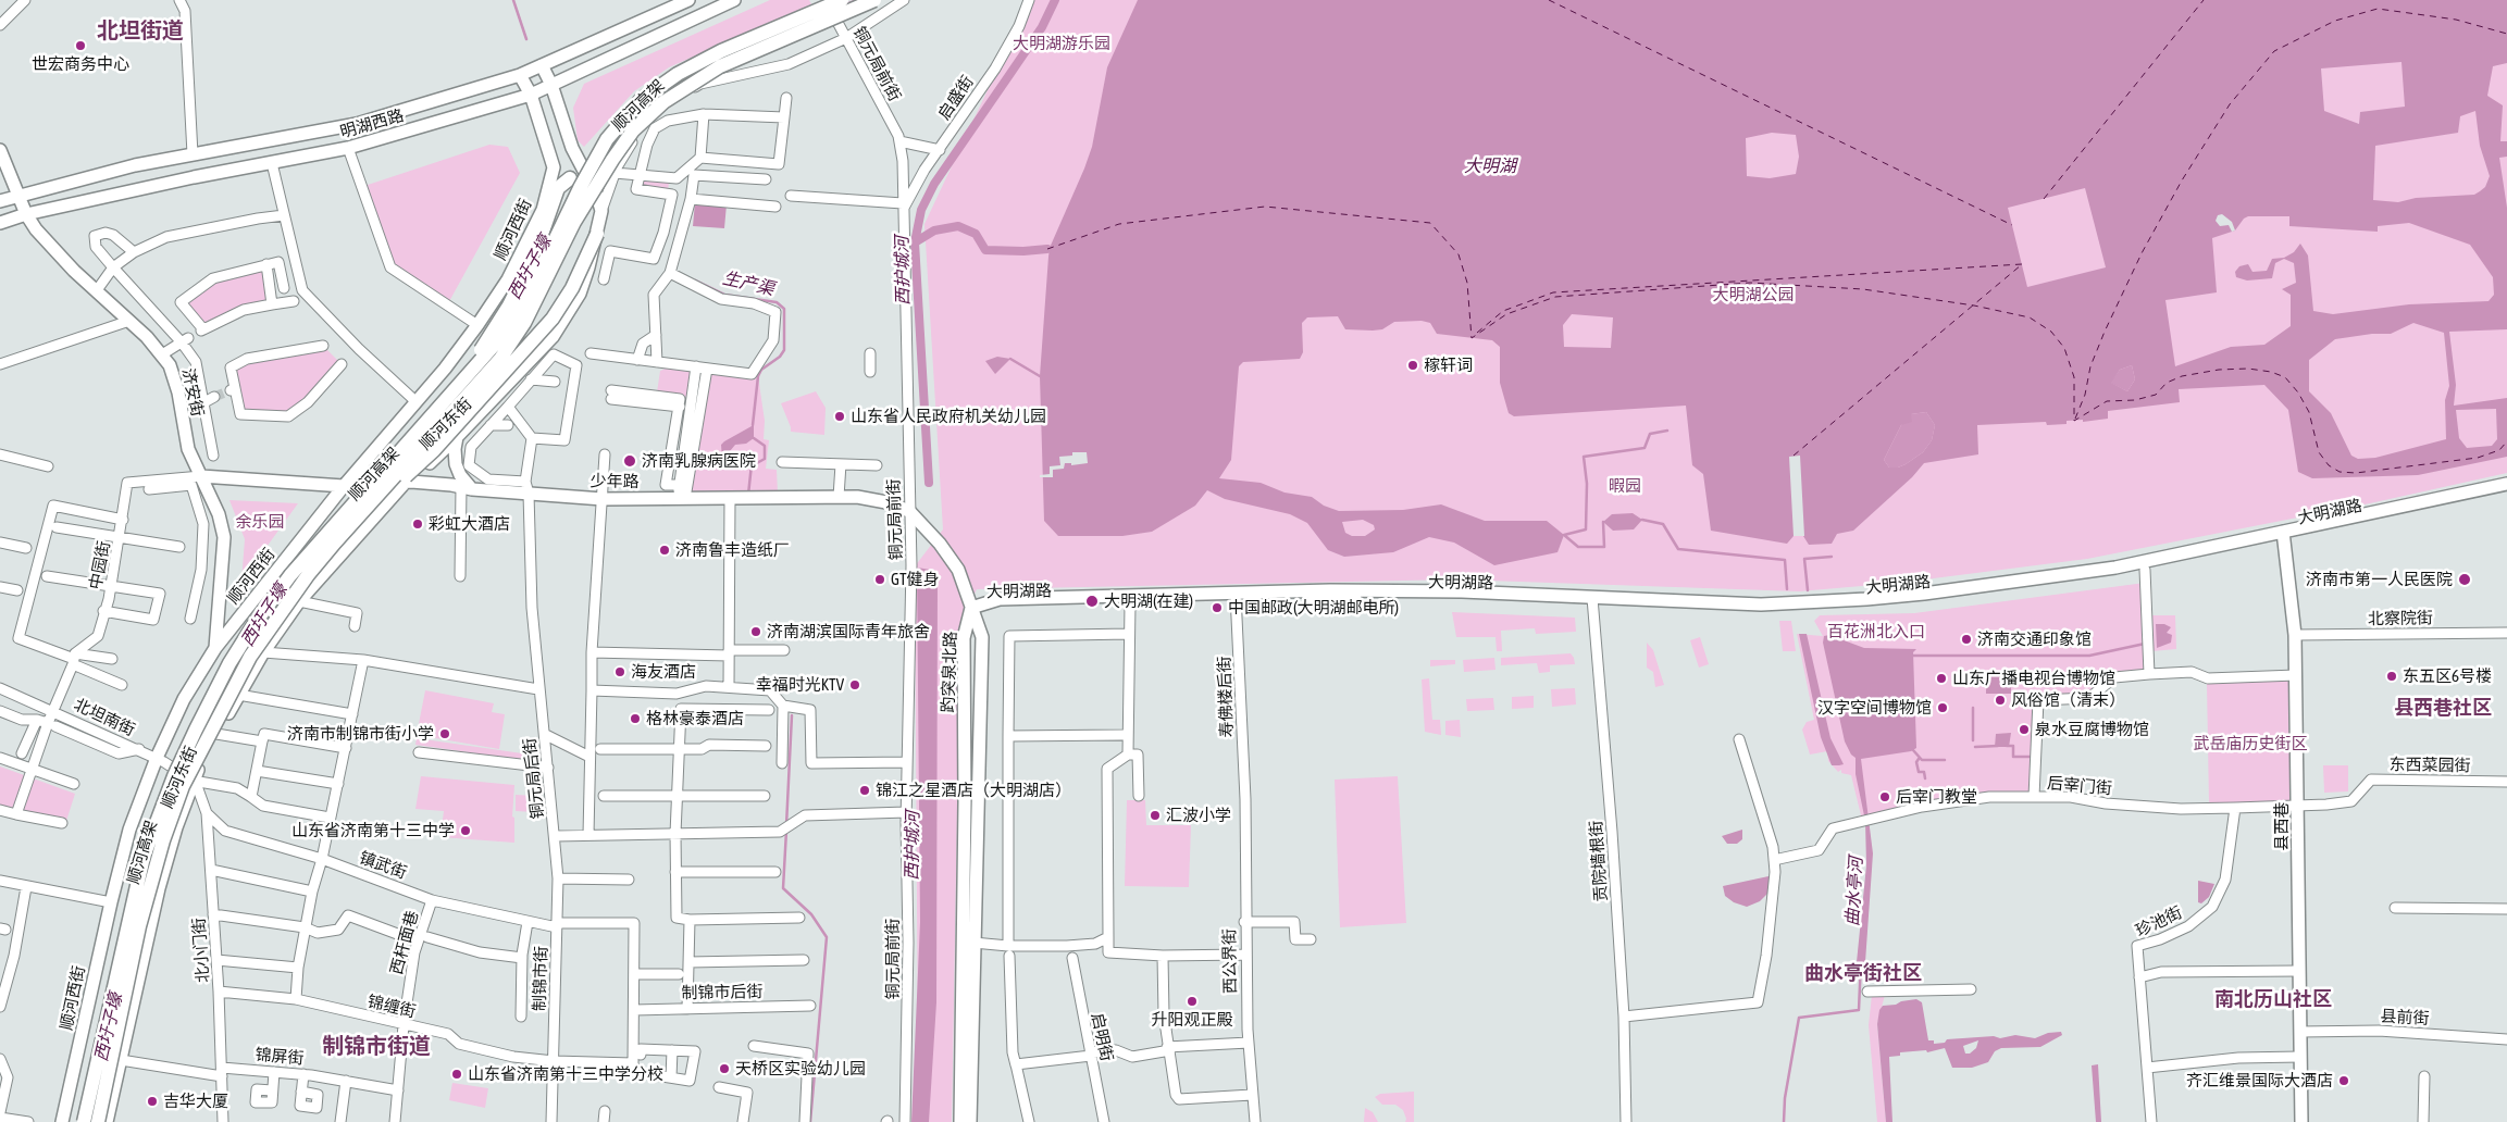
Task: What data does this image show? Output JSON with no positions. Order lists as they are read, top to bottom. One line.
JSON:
{"streets":{"highway":["顺河高架"],"main road":["明湖西路","顺河西街","济安街","顺河东街","少年路","大明湖路","趵突泉北路","县西巷"],"street":["铜元局前街","启盛街","中园街","北察院街","寿佛楼后街","北坦南街","东西菜园街","铜元局后街","后宰门街","贡院墙根街","镇武街","珍池街","西杆面巷","北小门街","西公界街","制锦市街","制锦市后街","锦缠街","县前街","启明街","锦屏街"]},"crossings":[["铜元局前街","启盛街"],["铜元局前街","少年路"],["铜元局前街","铜元局后街"],["顺河高架","少年路"],["明湖西路","顺河西街"],["明湖西路","济安街"],["明湖西路","顺河东街"],["顺河西街","济安街"],["顺河西街","少年路"],["顺河西街","北坦南街"],["济安街","少年路"],["济安街","中园街"],["顺河东街","少年路"],["顺河东街","北坦南街"],["顺河东街","北小门街"],["顺河东街","锦屏街"],["少年路","大明湖路"],["少年路","中园街"],["少年路","趵突泉北路"],["少年路","铜元局后街"],["大明湖路","趵突泉北路"],["大明湖路","寿佛楼后街"],["大明湖路","县西巷"],["大明湖路","贡院墙根街"],["中园街","北坦南街"],["北察院街","县西巷"],["寿佛楼后街","西公界街"],["北坦南街","北小门街"],["东西菜园街","后宰门街"],["东西菜园街","县西巷"],["铜元局后街","制锦市街"],["后宰门街","县西巷"],["后宰门街","珍池街"],["县西巷","县前街"],["镇武街","西杆面巷"],["镇武街","北小门街"],["镇武街","制锦市街"],["西杆面巷","锦缠街"],["西杆面巷","锦屏街"],["北小门街","锦缠街"],["北小门街","锦屏街"],["制锦市街","锦缠街"]],"districts":["北坦街道","县西巷社区","曲水亭街社区","南北历山社区","制锦市街道"],"water":["大明湖","西圩子壕","西护城河","生产渠","曲水亭河"],"parks":["大明湖游乐园","大明湖公园","暇园","余乐园","百花洲北入口","武岳庙历史街区"],"places":["世宏商务中心","稼轩词","山东省人民政府机关幼儿园","济南乳腺病医院","彩虹大酒店","济南鲁丰造纸厂","GT健身","济南市第一人民医院","大明湖(在建)","中国邮政(大明湖邮电所)","济南湖滨国际青年旅舍","济南交通印象馆","海友酒店","东五区6号楼","山东广播电视台博物馆","幸福时光KTV","风俗馆（清末）","汉字空间博物馆","格林豪泰酒店","泉水豆腐博物馆","济南市制锦市街小学","锦江之星酒店（大明湖店）","后宰门教堂","汇波小学","山东省济南第十三中学","升阳观正殿","天桥区实验幼儿园","山东省济南第十三中学分校","齐汇维景国际大酒店","吉华大厦"]}
